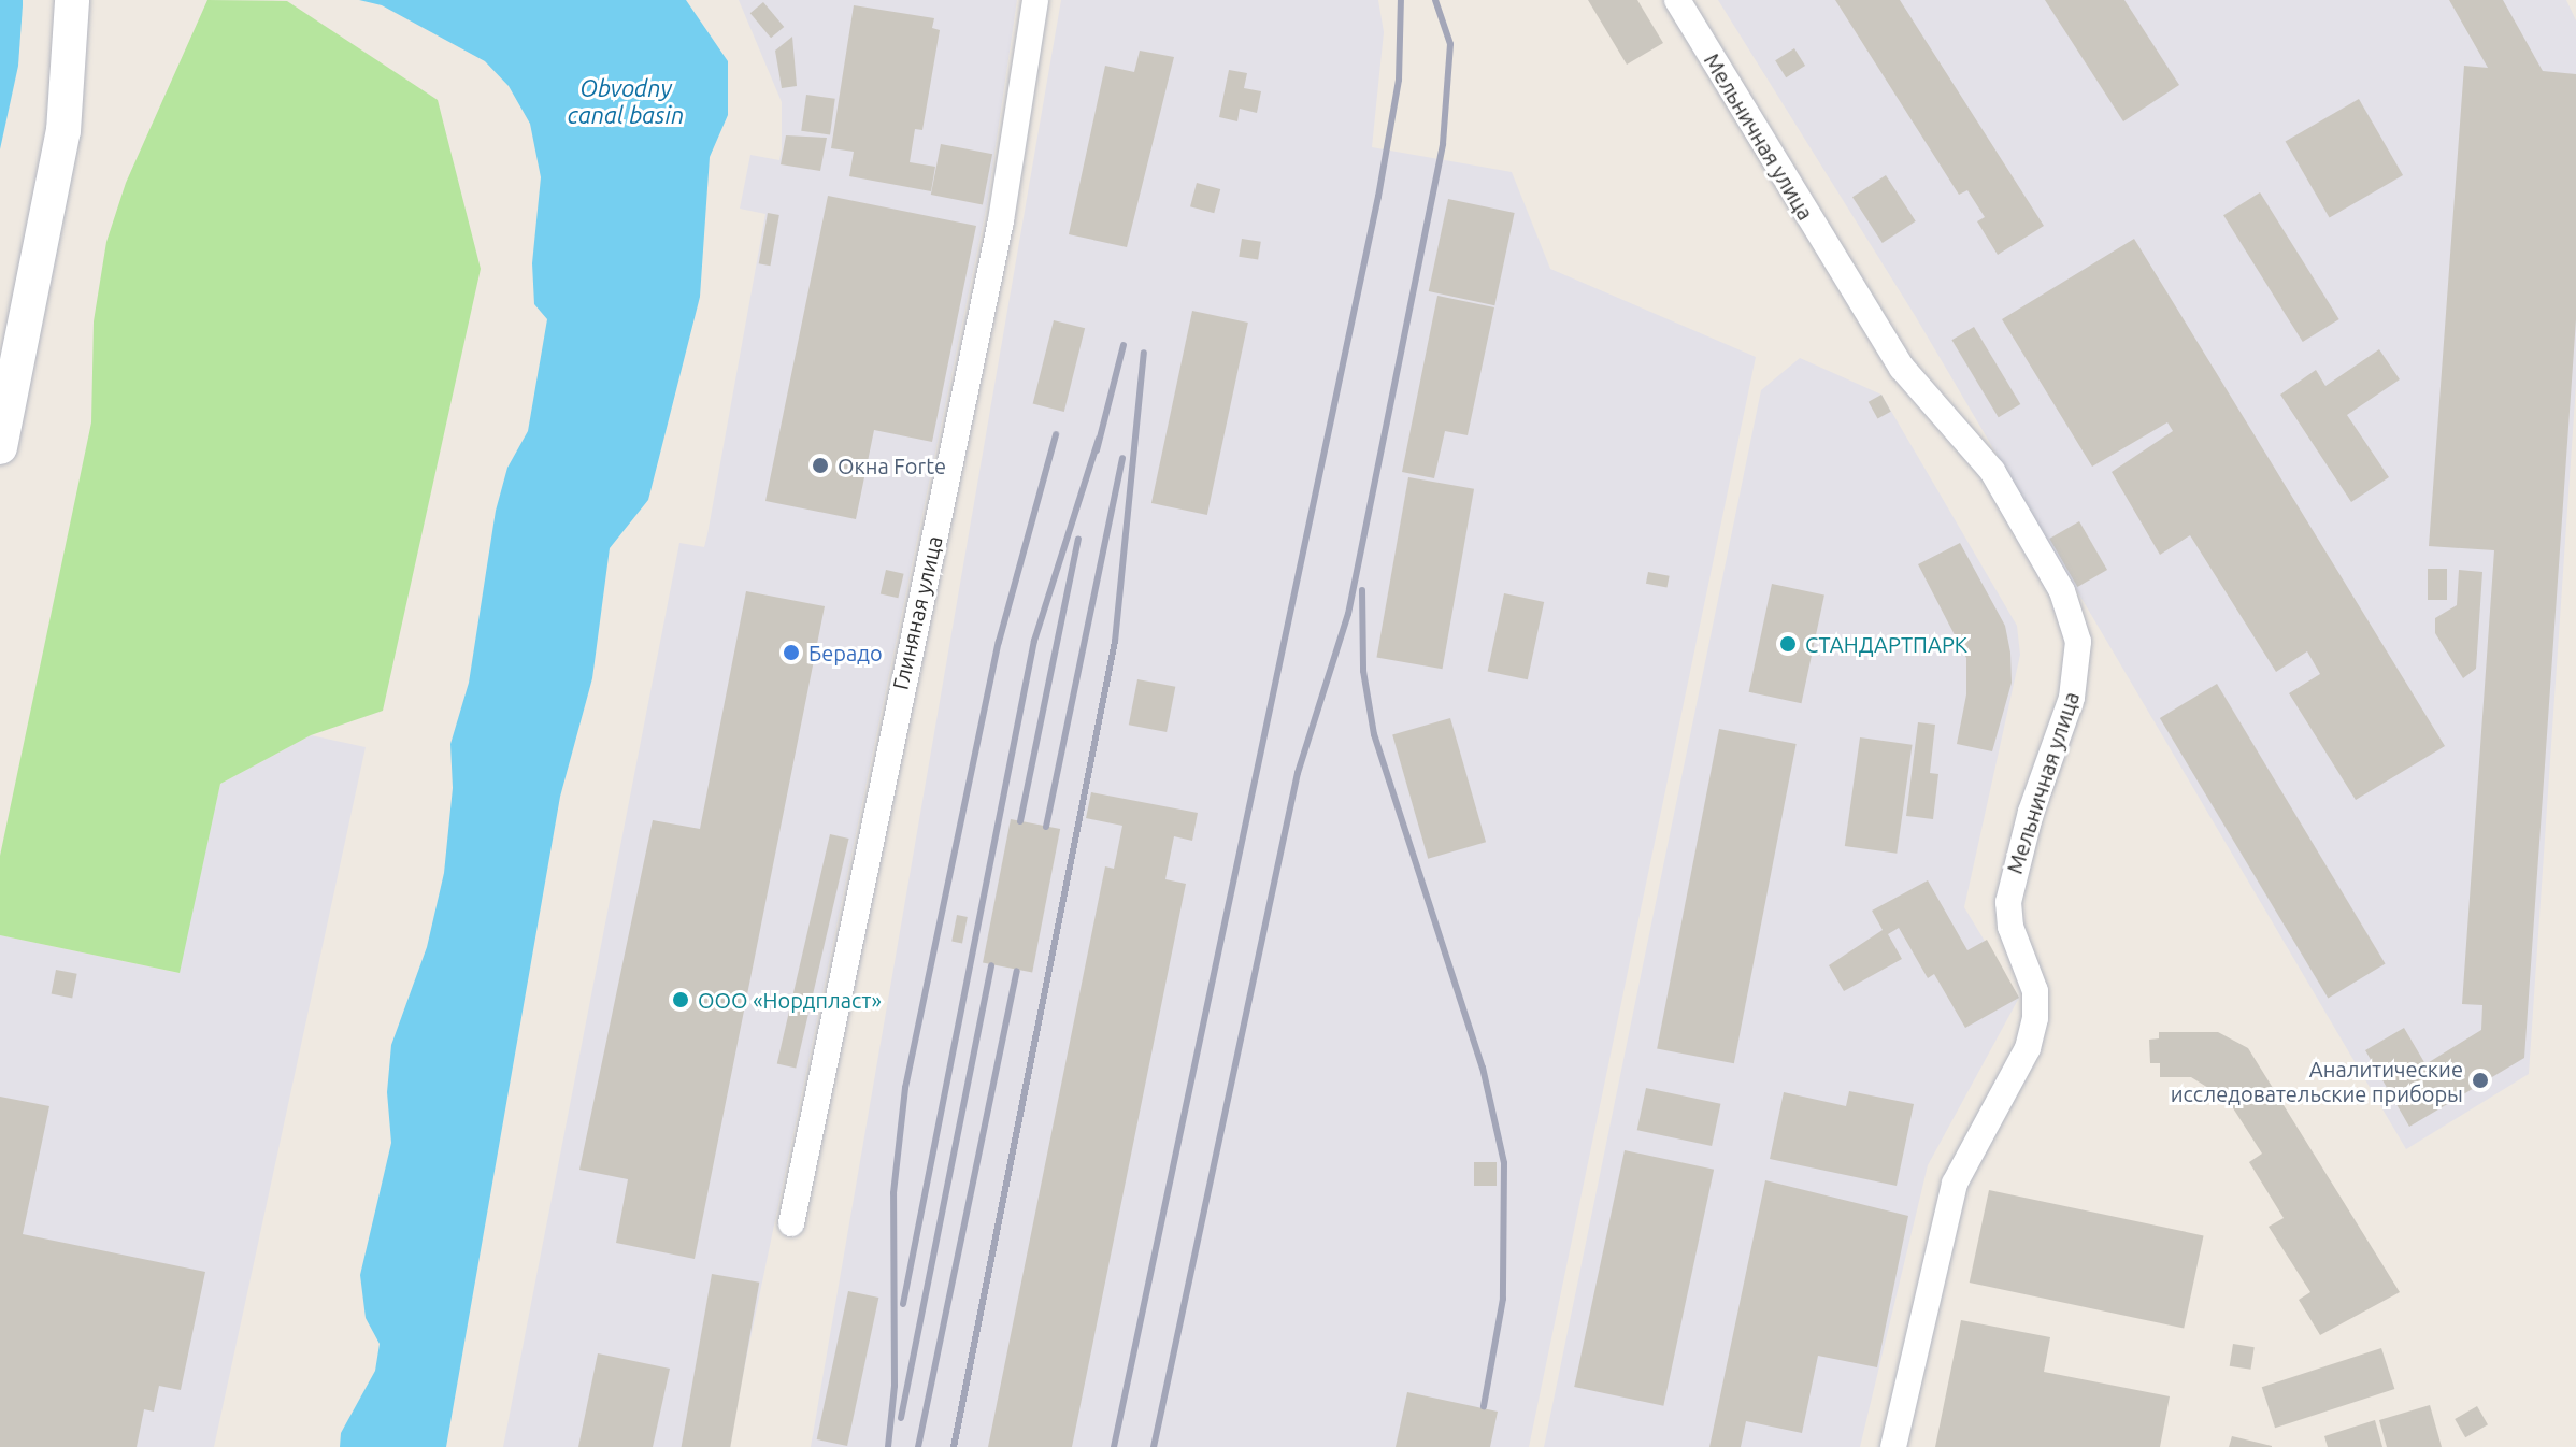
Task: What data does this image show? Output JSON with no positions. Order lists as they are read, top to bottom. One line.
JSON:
{"streets":{"street":["Мельничная улица","Глиняная улица"]},"water":["Obvodny canal basin"],"places":["Окна Forte","СТАНДАРТПАРК","Берадо","ООО «Нордпласт»","Аналитические исследовательские приборы"]}
